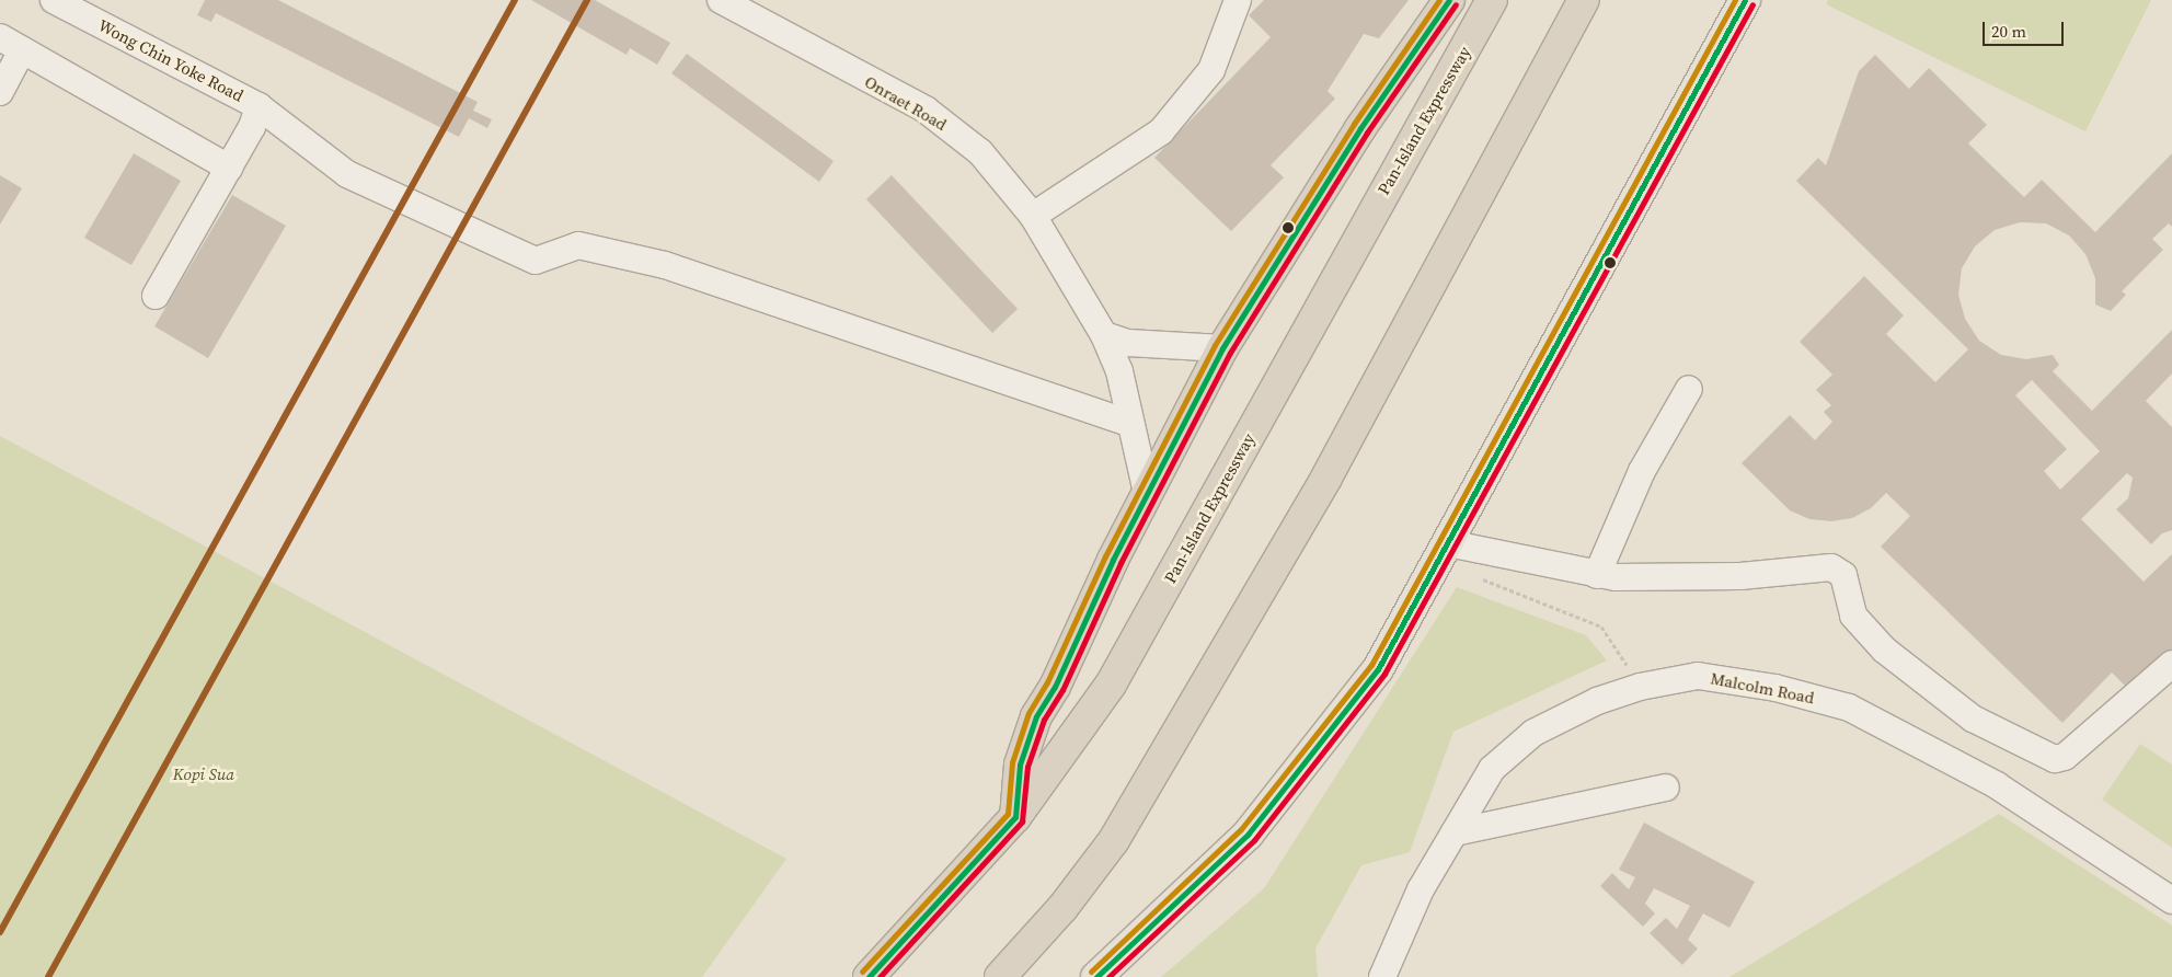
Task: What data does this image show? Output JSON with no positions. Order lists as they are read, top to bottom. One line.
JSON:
{"streets":{"highway":["Pan-Island Expressway"],"street":["Wong Chin Yoke Road","Onraet Road","Malcolm Road"]},"crossings":[["Wong Chin Yoke Road","Onraet Road"]],"parks":["Kopi Sua"],"scale_bar":"20 m"}
